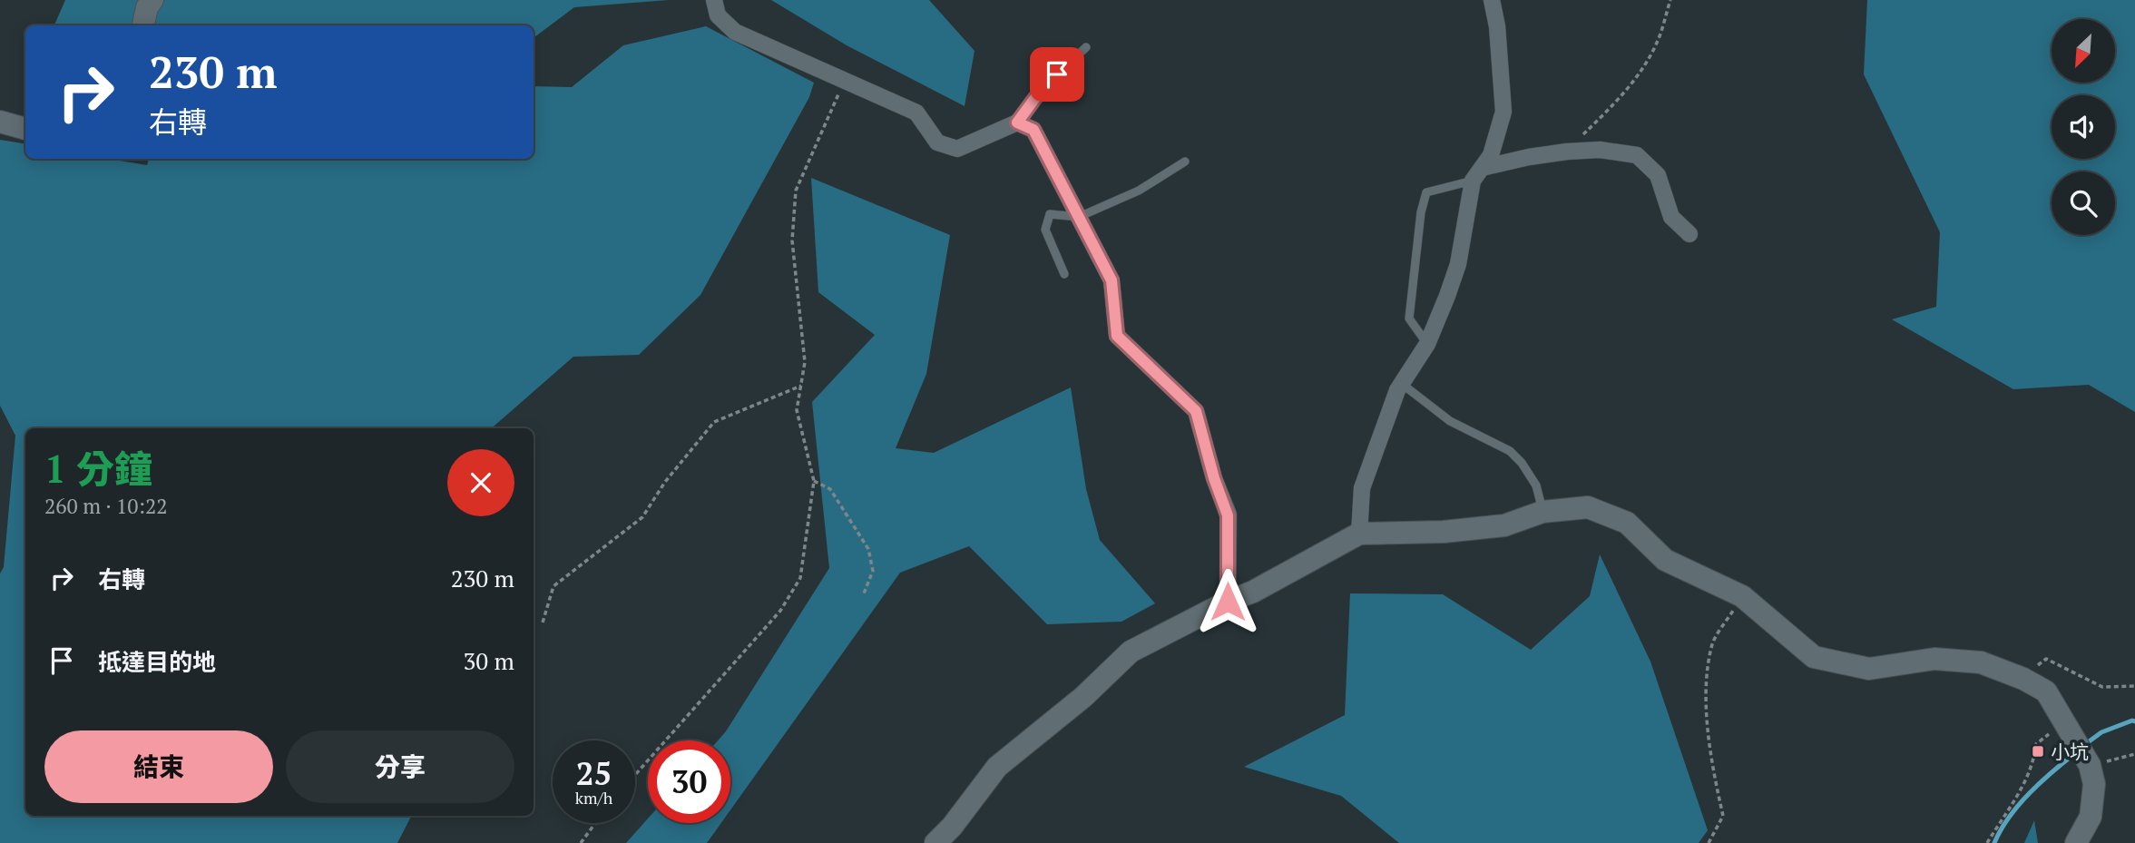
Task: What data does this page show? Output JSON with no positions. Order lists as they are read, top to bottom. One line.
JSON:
{"places":{"transit":["小坑"]},"north":"bottom left","page":{"turn":["230 m","右轉"],"heading":["1 分鐘","260 m · 10:22"],"list":[{"name":"右轉","value":"230 m"},{"name":"抵達目的地","value":"30 m"}],"buttons":["結束","分享"],"speed":"25 km/h","limit":"30"}}
